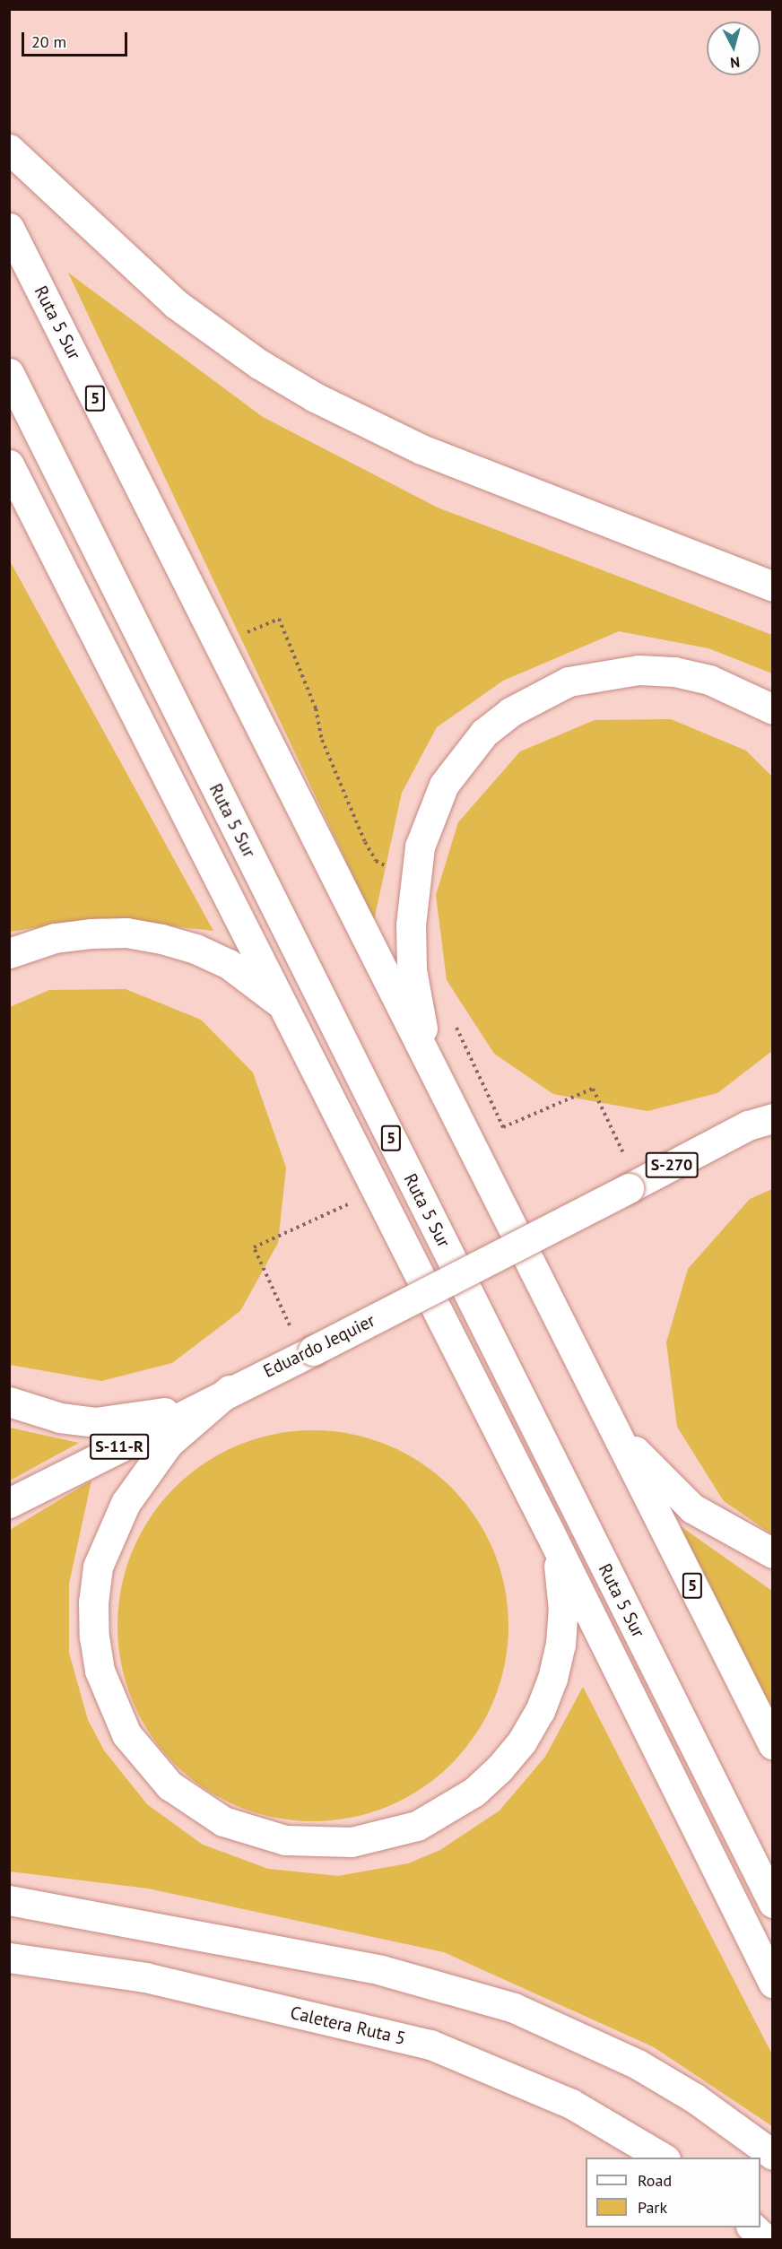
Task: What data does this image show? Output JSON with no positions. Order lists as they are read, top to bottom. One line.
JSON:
{"streets":{"main road":["Ruta 5 Sur","5","S-270","Eduardo Jequier","S-11-R","Caletera Ruta 5"]},"legend":["Road","Park"],"scale_bar":"20 m","north":"bottom"}
